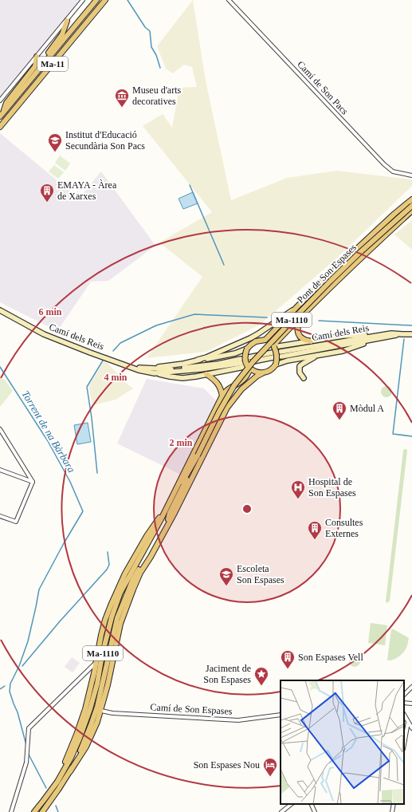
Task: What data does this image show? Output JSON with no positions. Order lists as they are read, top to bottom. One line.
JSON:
{"streets":{"main road":["Ma-11","Pont de Son Espases","Ma-1110"],"street":["Camí de Son Pacs","Camí dels Reis","Camí de Son Espases"]},"crossings":[["Pont de Son Espases","Ma-1110"]],"water":["Torrent de na Bàrbara"],"places":{"museum":["Museu d'arts decoratives"],"school or university":["Institut d'Educació Secundària Son Pacs","Escoleta Son Espases"],"building":["EMAYA - Àrea de Xarxes","Mòdul A","Consultes Externes","Son Espases Vell"],"hospital":["Hospital de Son Espases"],"place":["Jaciment de Son Espases"],"hotel":["Son Espases Nou"]},"rings":["6 min","4 min","2 min"]}
